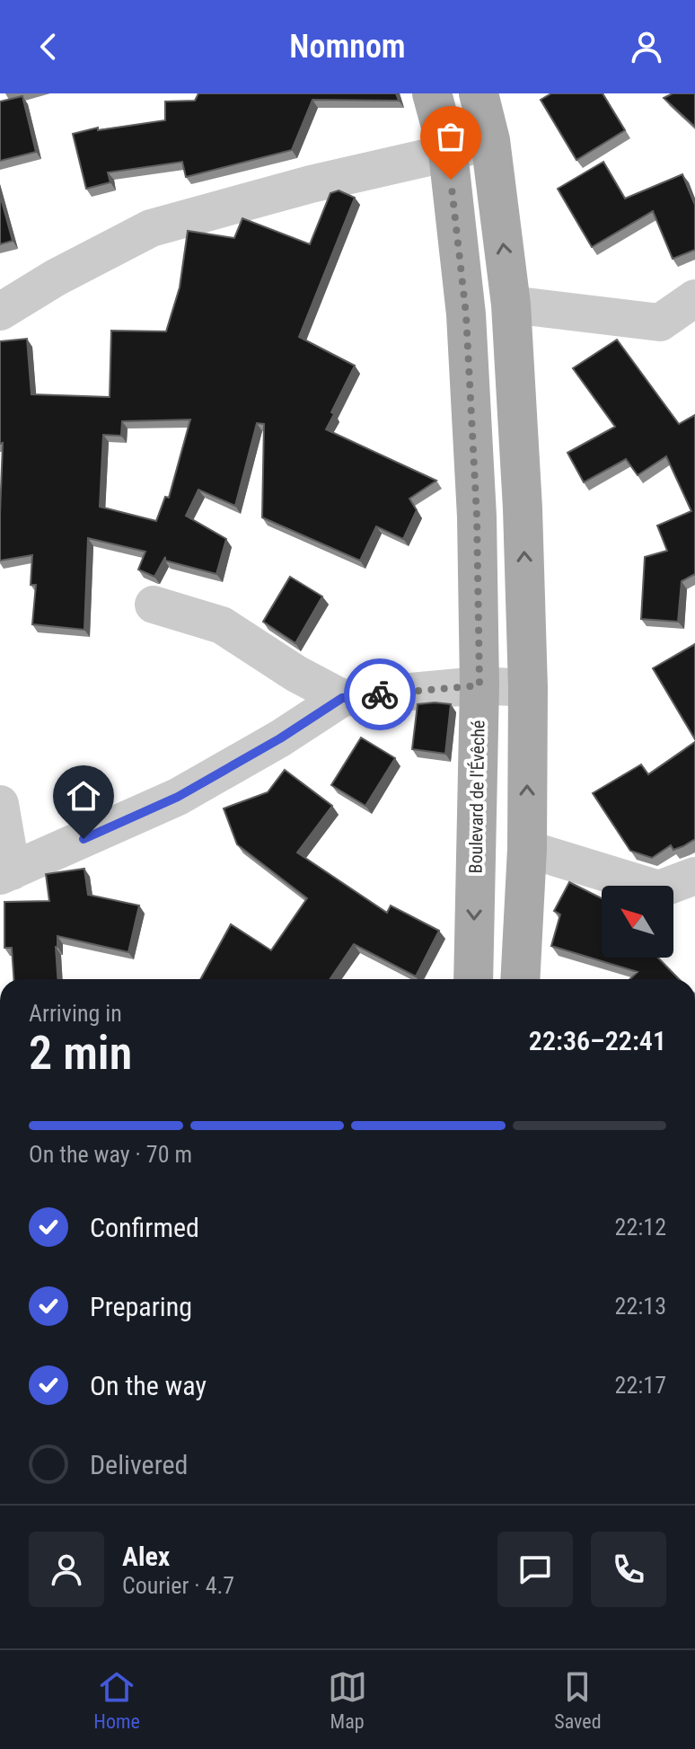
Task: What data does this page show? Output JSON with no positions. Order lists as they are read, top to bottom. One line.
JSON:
{"streets":{"main road":["Boulevard de l'Évêché"]},"north":"top left","page":{"header":"Nomnom","heading":["2 min","Arriving in","22:36–22:41"],"panel":["Alex","Courier · 4.7"],"bar":"On the way · 70 m","list":[["Confirmed","22:12"],["Preparing","22:13"],["On the way","22:17"],"Delivered"],"tabs":["Home","Map","Saved"]}}
